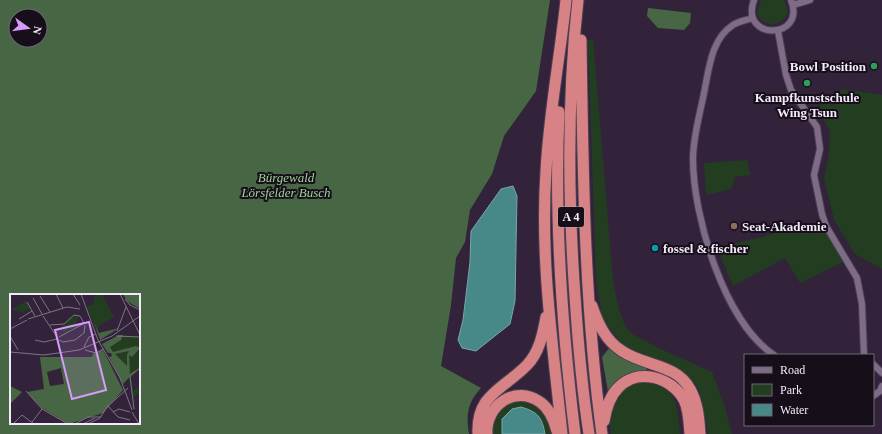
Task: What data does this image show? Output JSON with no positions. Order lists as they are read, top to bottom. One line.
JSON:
{"streets":{"highway":["A 4"]},"parks":["Bürgewald Lörsfelder Busch"],"places":["Bowl Position","Kampfkunstschule Wing Tsun","Seat-Akademie","fossel & fischer"],"legend":["Road","Park","Water"],"north":"right"}
